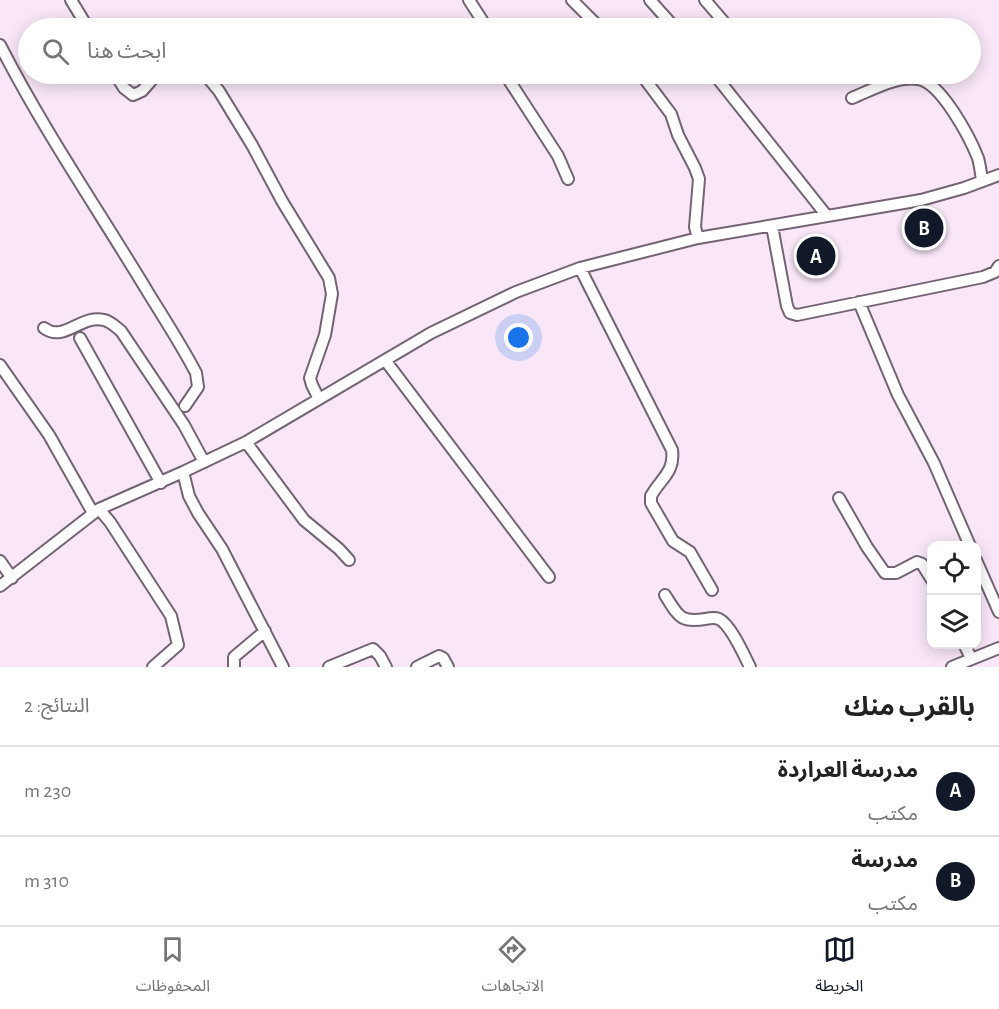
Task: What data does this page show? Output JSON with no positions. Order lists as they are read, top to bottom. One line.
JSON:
{"page":{"search":"ابحث هنا","pins":["B","A"],"heading":["بالقرب منك","النتائج: 2"],"list":[{"mark":"A","name":"مدرسة العراردة","note":"مكتب","value":"230 m"},{"mark":"B","name":"مدرسة","note":"مكتب","value":"310 m"}],"nav":["الخريطة","الاتجاهات","المحفوظات"]}}
